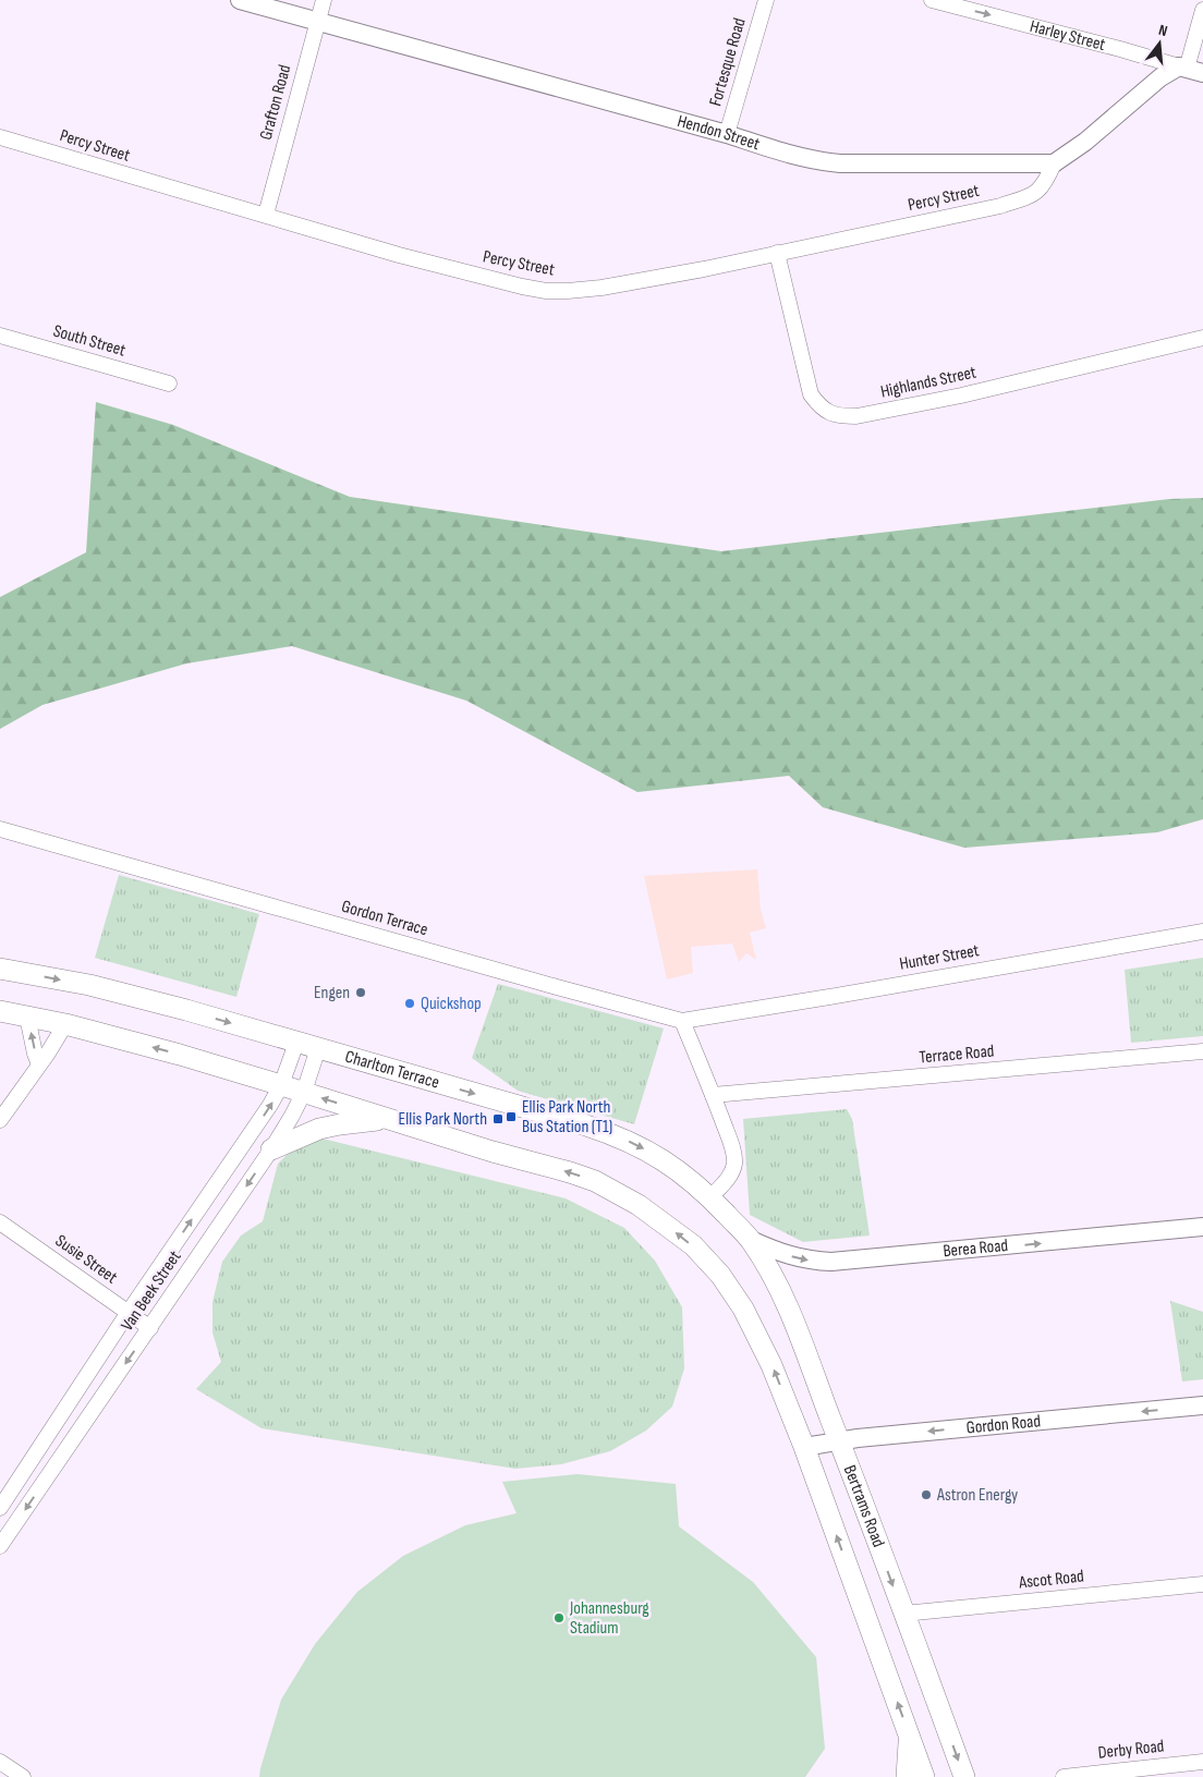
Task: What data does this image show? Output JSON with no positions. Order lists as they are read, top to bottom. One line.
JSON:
{"streets":{"main road":["Charlton Terrace","Bertrams Road"],"street":["Harley Street","Fortesque Road","Grafton Road","Hendon Street","Percy Street","South Street","Highlands Street","Gordon Terrace","Hunter Street","Terrace Road","Berea Road","Susie Street","Van Beek Street","Gordon Road","Ascot Road","Derby Road"]},"crossings":[["Fortesque Road","Hendon Street"],["Grafton Road","Hendon Street"],["Grafton Road","Percy Street"],["Hendon Street","Percy Street"],["Percy Street","Highlands Street"],["Gordon Terrace","Hunter Street"],["Charlton Terrace","Berea Road"],["Charlton Terrace","Van Beek Street"],["Charlton Terrace","Bertrams Road"],["Berea Road","Bertrams Road"],["Susie Street","Van Beek Street"],["Gordon Road","Bertrams Road"],["Bertrams Road","Ascot Road"]],"one_way":["Harley Street","Berea Road","Gordon Road"],"places":{"other":["Engen","Quickshop","Astron Energy","Johannesburg Stadium"],"transit":["Ellis Park North Bus Station (T1)","Ellis Park North"]},"north":"top"}
